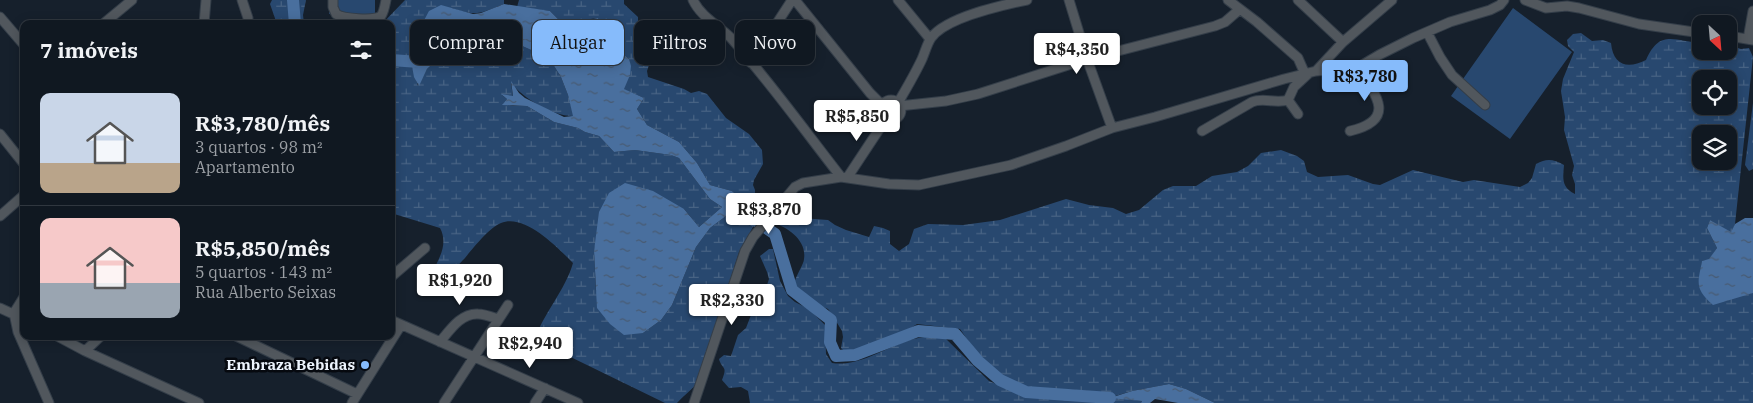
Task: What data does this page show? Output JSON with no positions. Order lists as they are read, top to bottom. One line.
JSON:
{"places":["Embraza Bebidas"],"north":"bottom right","page":{"chip":["Comprar","Alugar","Filtros","Novo"],"heading":"7 imóveis","price":["R$4,350","R$3,780","R$5,850","R$3,870","R$1,920","R$2,330","R$2,940"],"list":[{"name":"R$3,780/mês","note":"3 quartos · 98 m² · Apartamento"},{"name":"R$5,850/mês","note":"5 quartos · 143 m² · Rua Alberto Seixas"}]}}
